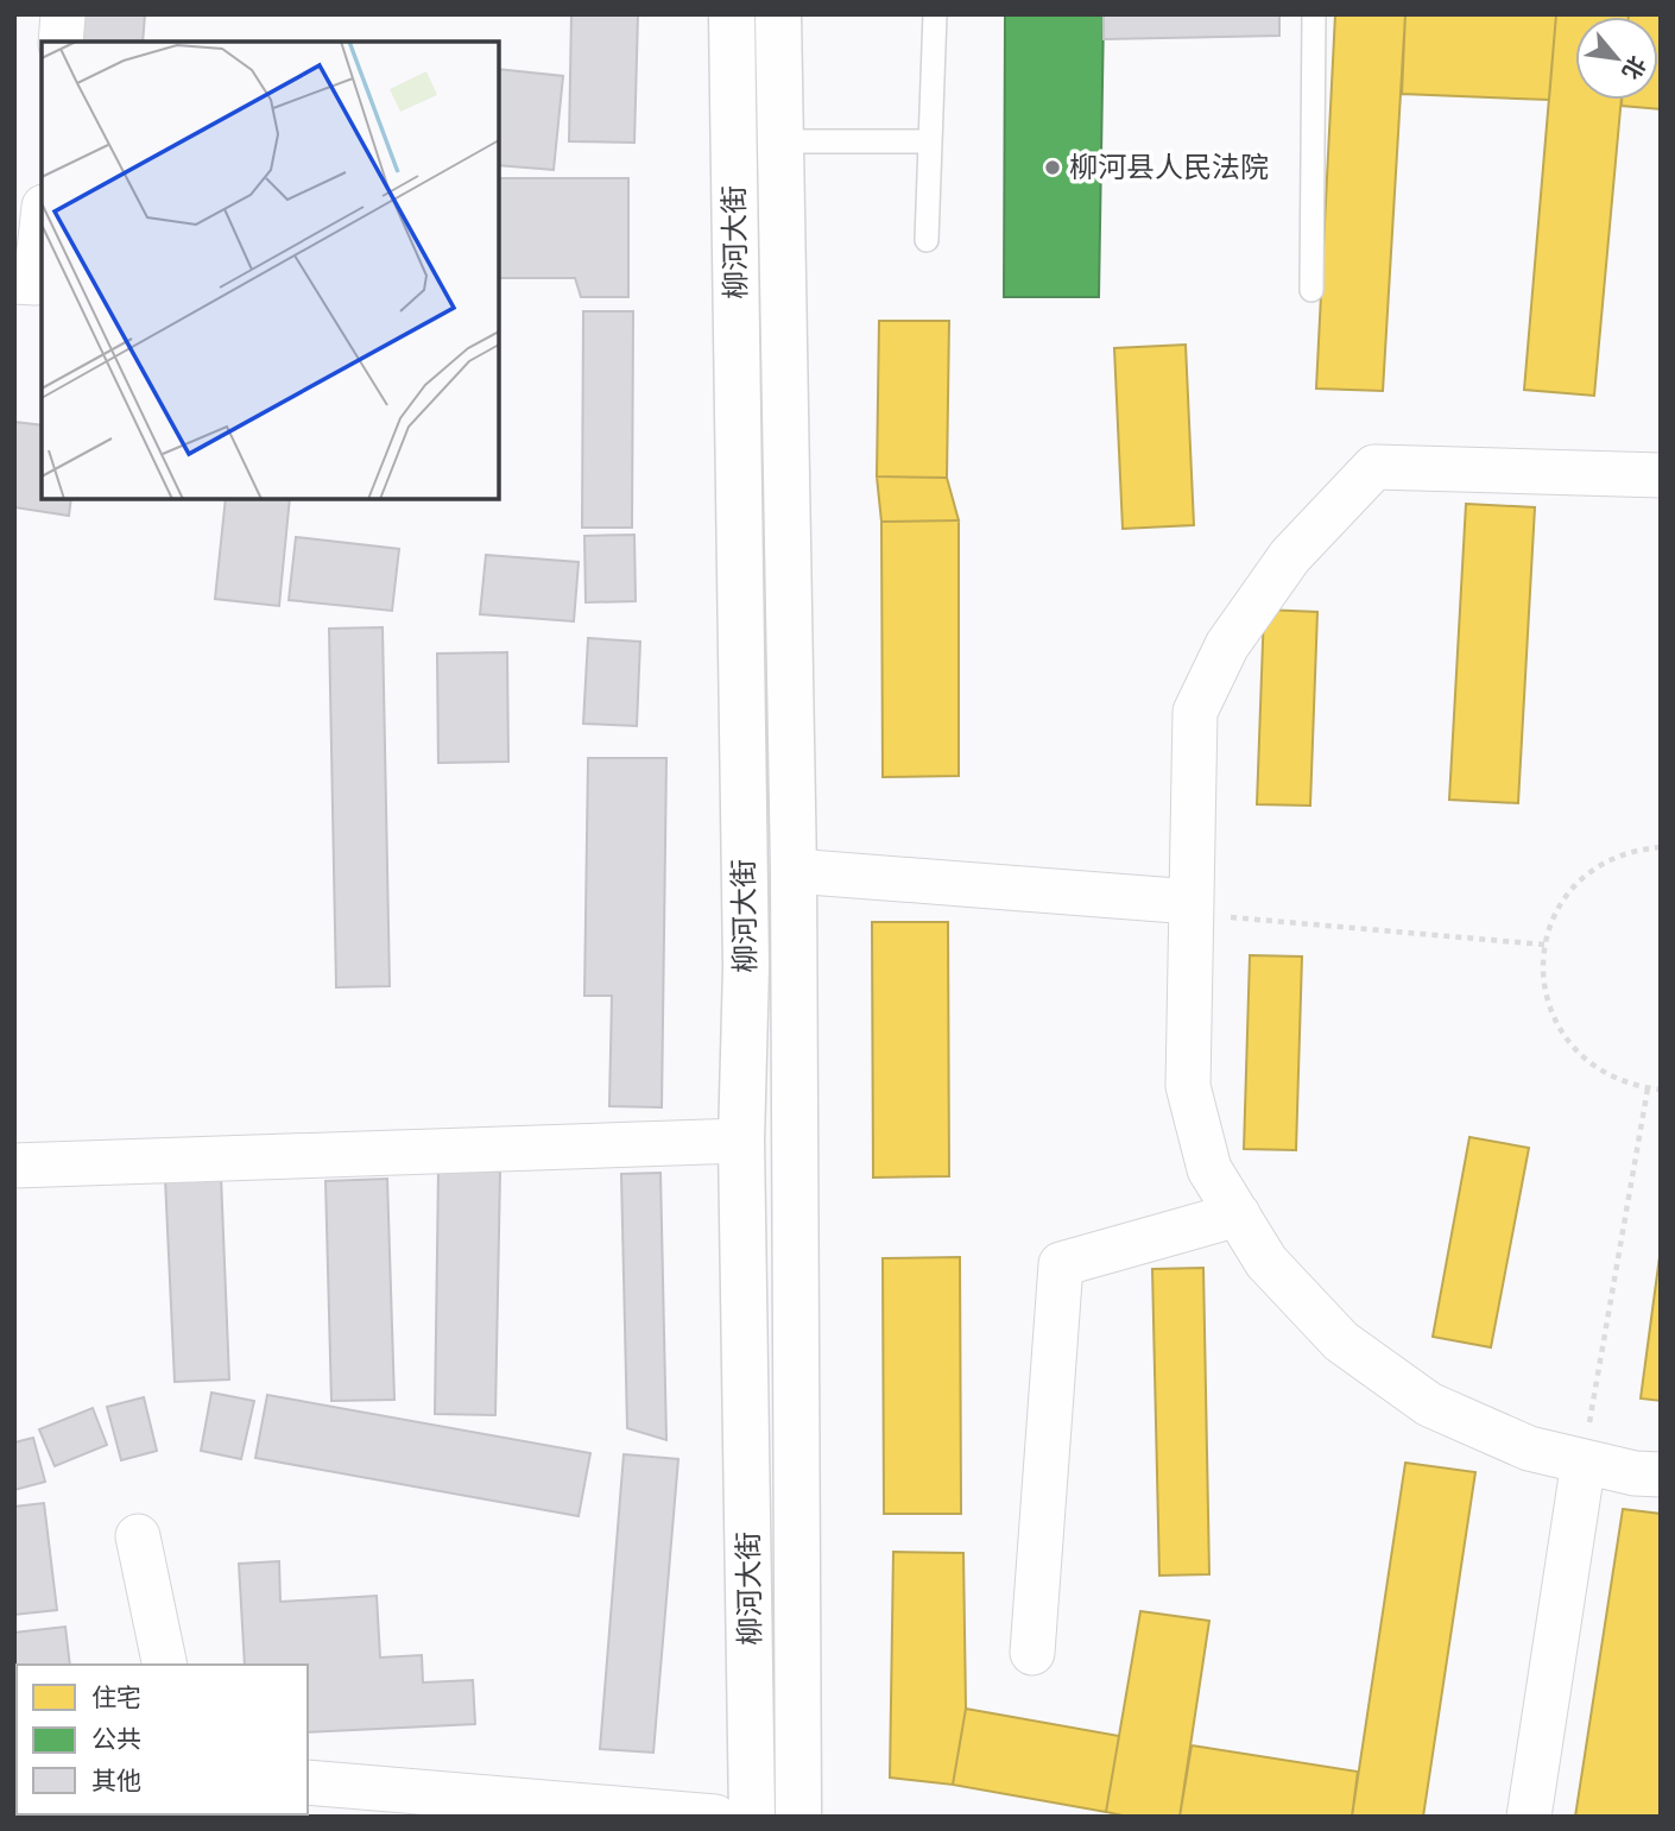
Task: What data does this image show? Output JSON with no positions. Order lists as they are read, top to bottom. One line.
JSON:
{"streets":{"main road":["柳河大街"]},"places":["柳河县人民法院"],"legend":["住宅","公共","其他"],"north":"bottom right"}
